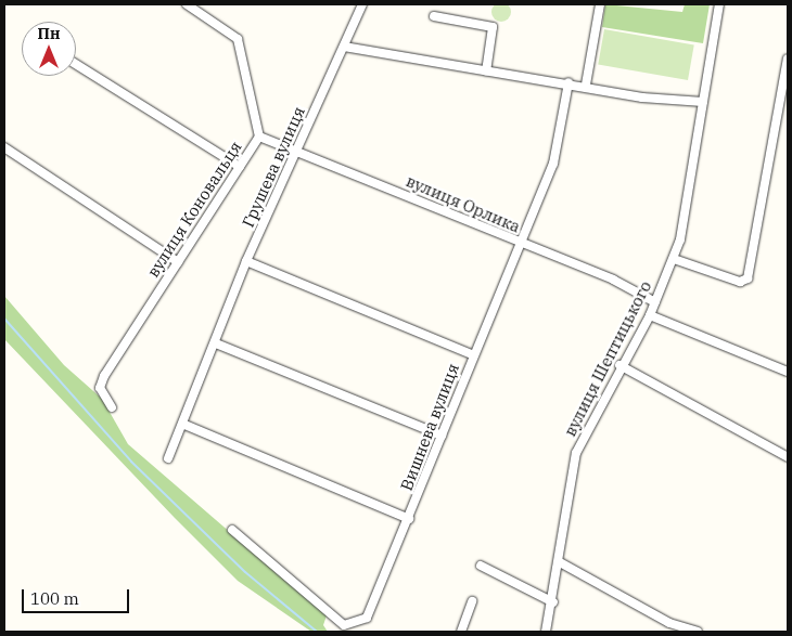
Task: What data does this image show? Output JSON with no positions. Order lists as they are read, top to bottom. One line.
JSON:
{"streets":{"street":["Грушева вулиця","вулиця Орлика","вулиця Коновальця","вулиця Шептицького","Вишнева вулиця"]},"crossings":[["Грушева вулиця","вулиця Орлика"],["вулиця Орлика","вулиця Коновальця"],["вулиця Орлика","вулиця Шептицького"],["вулиця Орлика","Вишнева вулиця"]],"scale_bar":"100 m","north":"top"}
